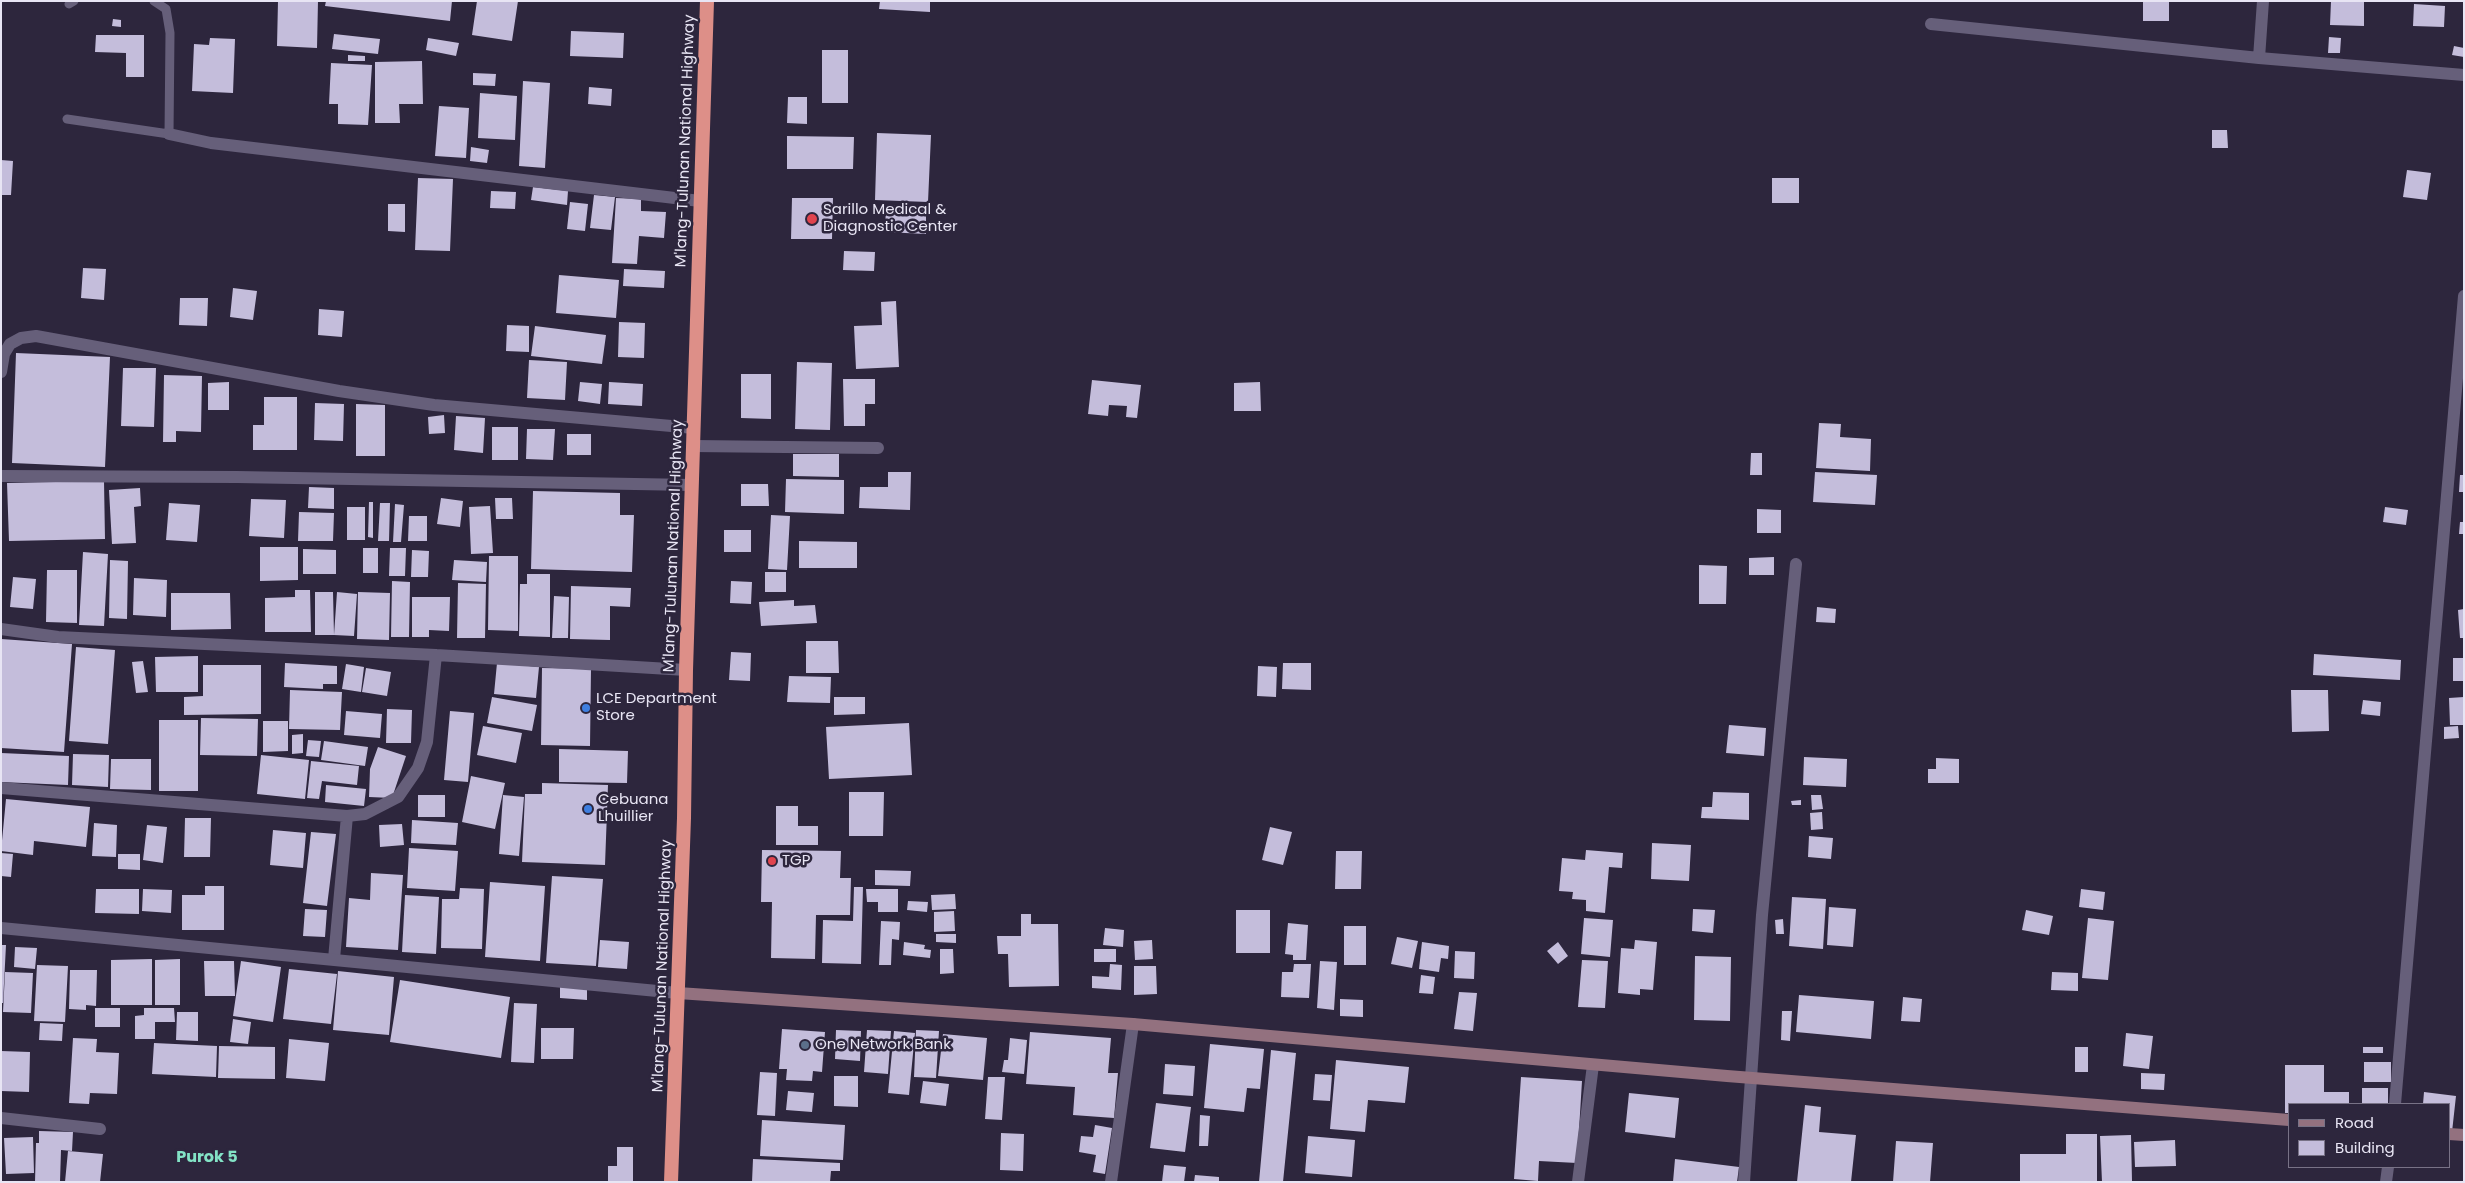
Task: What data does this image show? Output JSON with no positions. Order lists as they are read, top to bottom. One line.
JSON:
{"streets":{"highway":["M'lang-Tulunan National Highway"]},"districts":["Purok 5"],"places":["Sarillo Medical & Diagnostic Center","LCE Department Store","Cebuana Lhuillier","TGP","One Network Bank"],"legend":["Road","Building"]}
